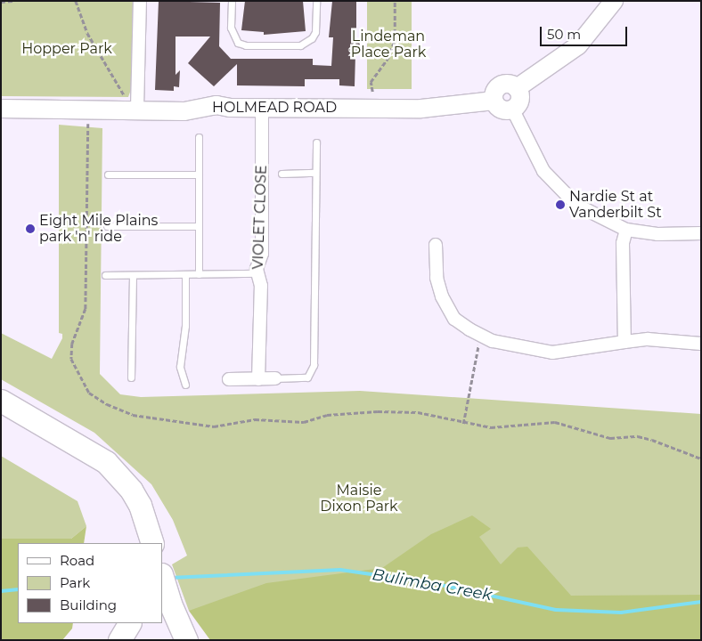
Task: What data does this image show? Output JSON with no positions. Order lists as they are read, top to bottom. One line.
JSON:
{"streets":{"street":["HOLMEAD ROAD","VIOLET CLOSE"]},"crossings":[["HOLMEAD ROAD","VIOLET CLOSE"]],"water":["Bulimba Creek"],"parks":["Lindeman Place Park","Hopper Park","Maisie Dixon Park"],"places":["Nardie St at Vanderbilt St","Eight Mile Plains park 'n' ride"],"legend":["Road","Park","Building"],"scale_bar":"50 m"}
